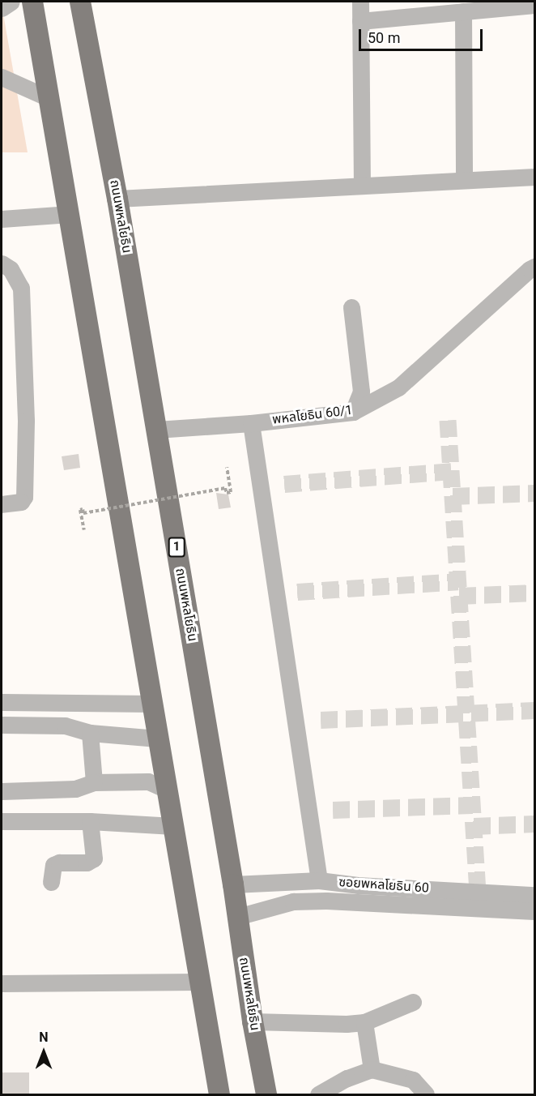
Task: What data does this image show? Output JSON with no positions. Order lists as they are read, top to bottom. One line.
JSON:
{"streets":{"main road":["ถนนพหลโยธิน","1"],"street":["พหลโยธิน 60/1","ซอยพหลโยธิน 60"]},"crossings":[["ถนนพหลโยธิน","พหลโยธิน 60/1"],["ถนนพหลโยธิน","ซอยพหลโยธิน 60"]],"scale_bar":"50 m","north":"top"}
